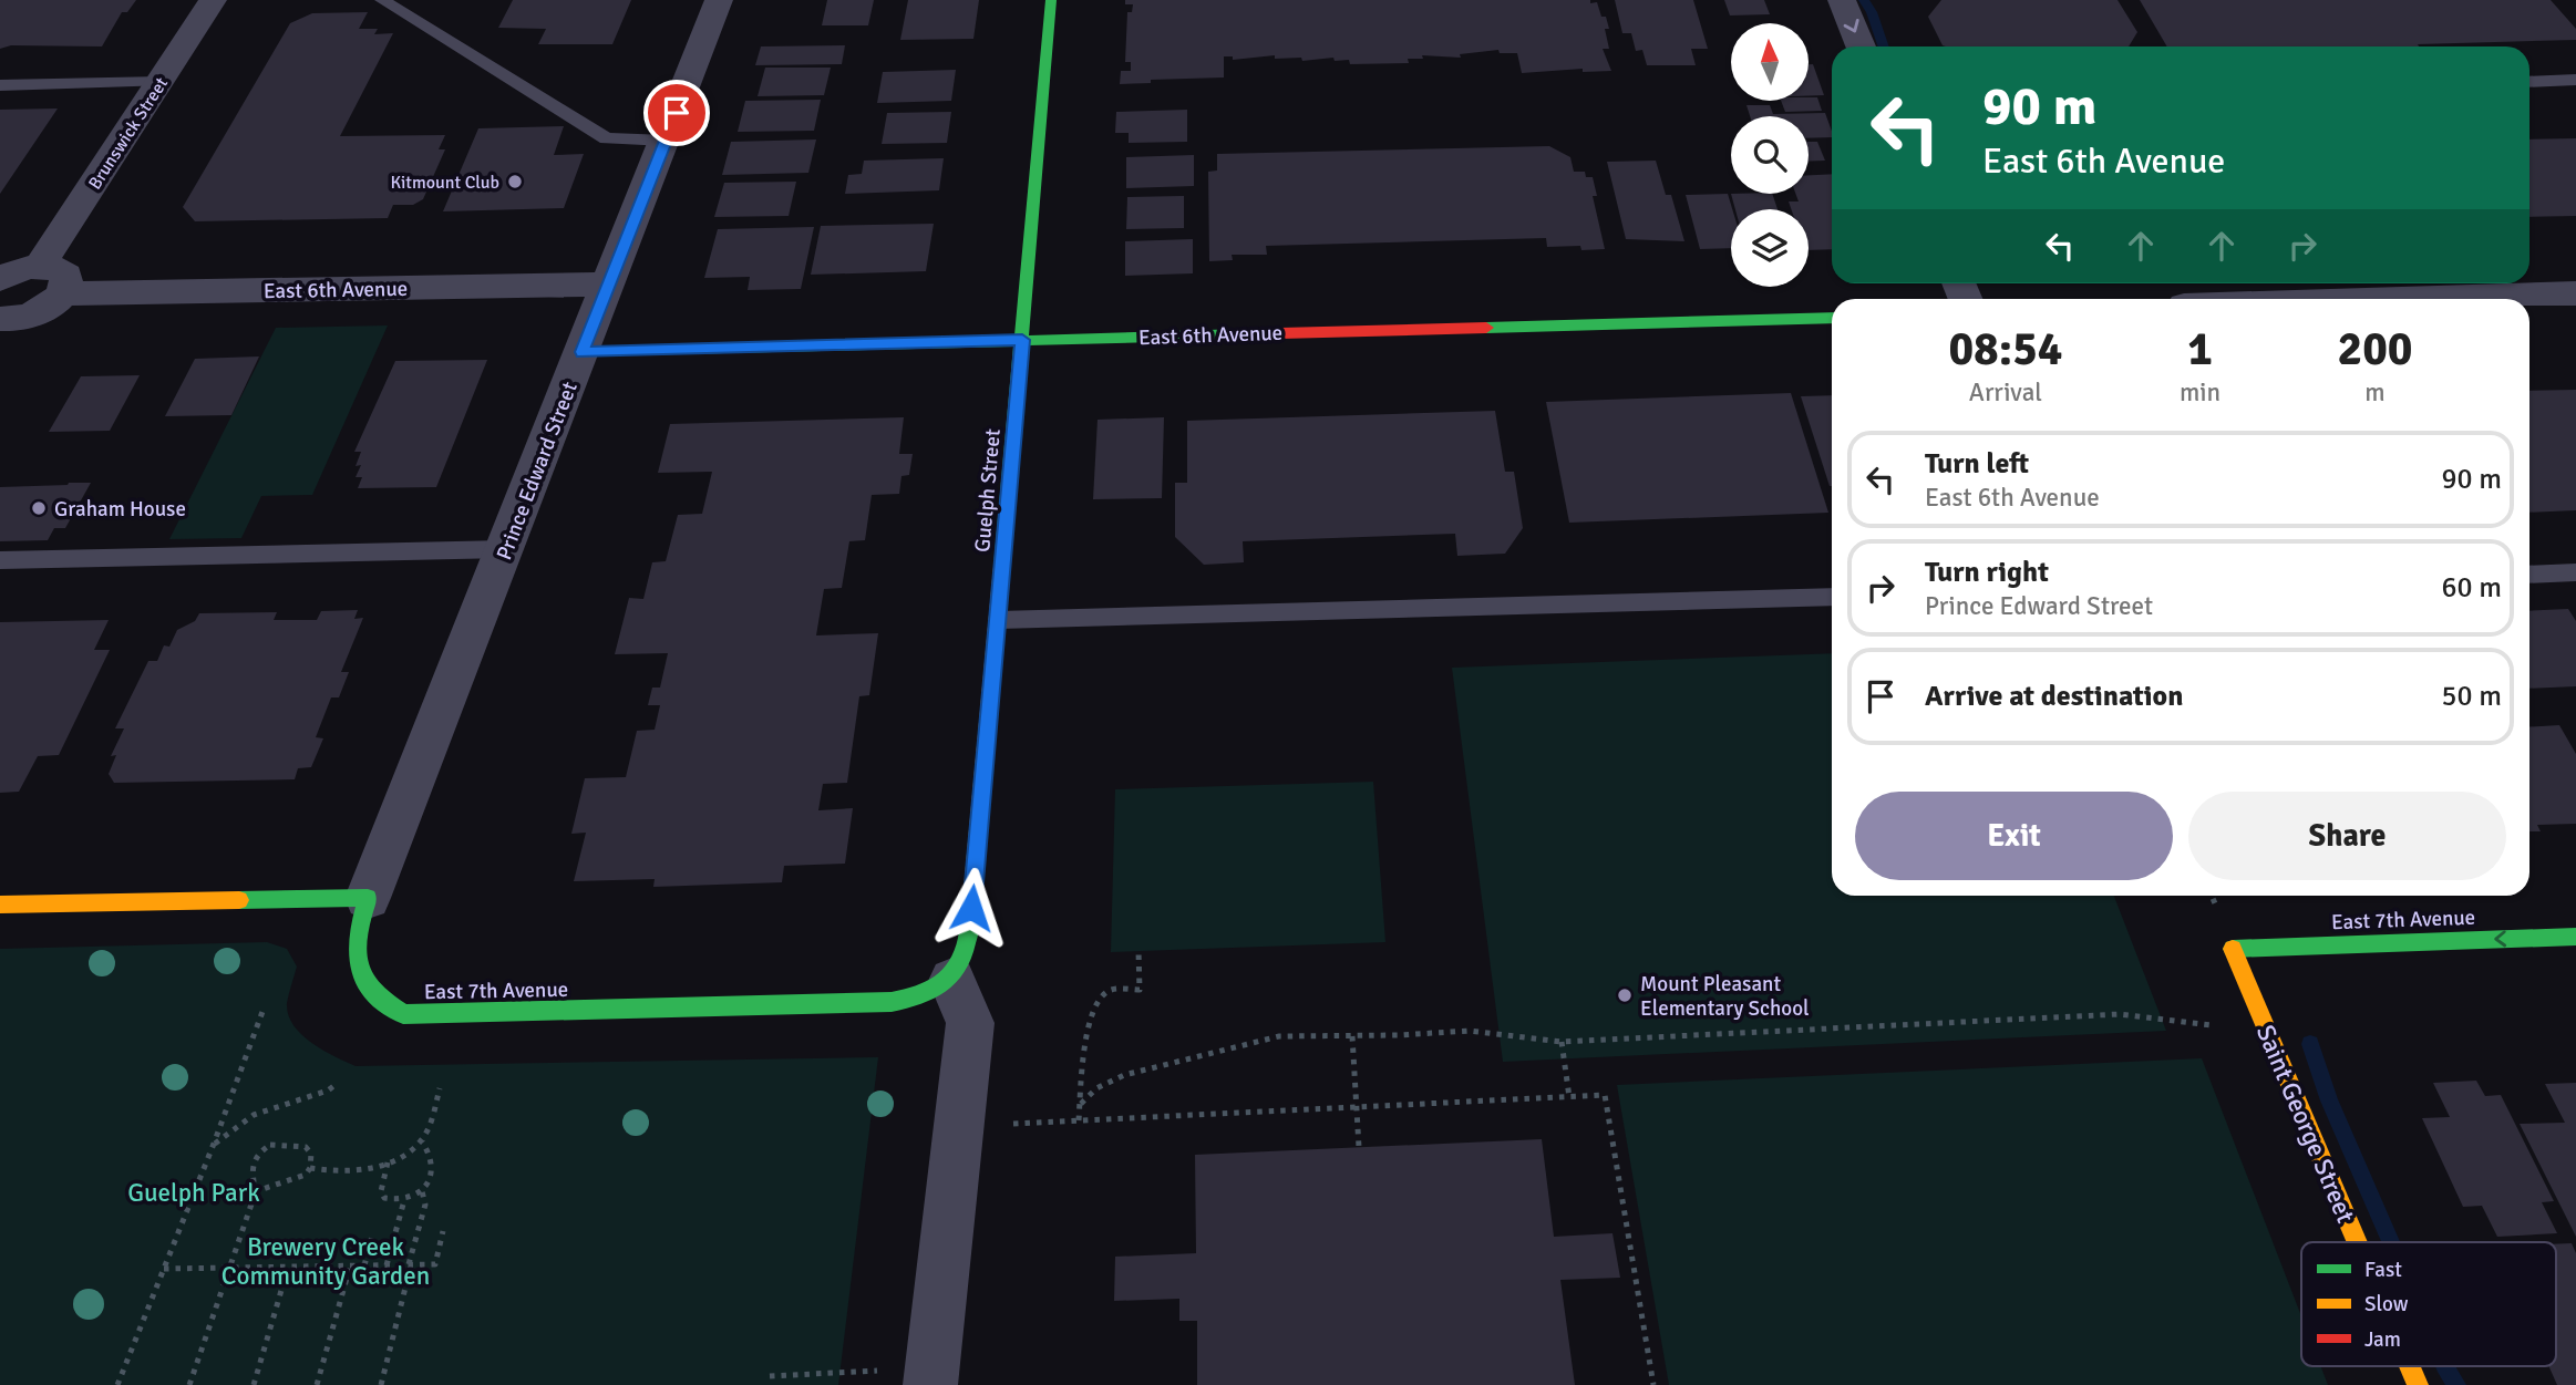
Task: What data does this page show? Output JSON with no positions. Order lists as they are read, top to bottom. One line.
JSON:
{"streets":{"street":["Brunswick Street","East 6th Avenue","Prince Edward Street","Guelph Street","East 7th Avenue","Saint George Street"]},"crossings":[["East 6th Avenue","Prince Edward Street"],["East 6th Avenue","Guelph Street"],["Prince Edward Street","East 7th Avenue"],["Guelph Street","East 7th Avenue"],["East 7th Avenue","Saint George Street"]],"parks":["Guelph Park","Brewery Creek Community Garden"],"places":["Kitmount Club","Graham House","Mount Pleasant Elementary School"],"legend":["Fast","Slow","Jam"],"north":"top","page":{"turn":["90 m","East 6th Avenue"],"eta":["08:54","Arrival","1","min","200","m"],"list":[{"name":"Turn left","note":"East 6th Avenue","value":"90 m"},{"name":"Turn right","note":"Prince Edward Street","value":"60 m"},{"name":"Arrive at destination","value":"50 m"}],"buttons":["Exit","Share"]}}
